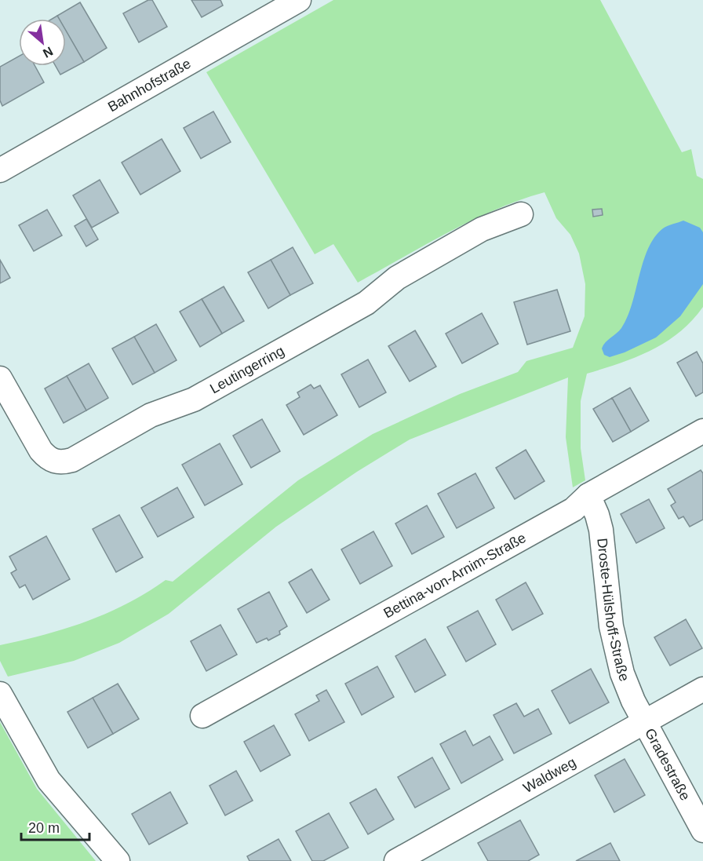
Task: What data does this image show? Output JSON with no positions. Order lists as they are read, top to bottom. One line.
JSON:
{"streets":{"street":["Bahnhofstraße","Leutingerring","Bettina-von-Arnim-Straße","Droste-Hülshoff-Straße","Gradestraße","Waldweg"]},"crossings":[["Bettina-von-Arnim-Straße","Droste-Hülshoff-Straße"],["Droste-Hülshoff-Straße","Gradestraße"],["Droste-Hülshoff-Straße","Waldweg"],["Gradestraße","Waldweg"]],"scale_bar":"20 m","north":"bottom right"}
